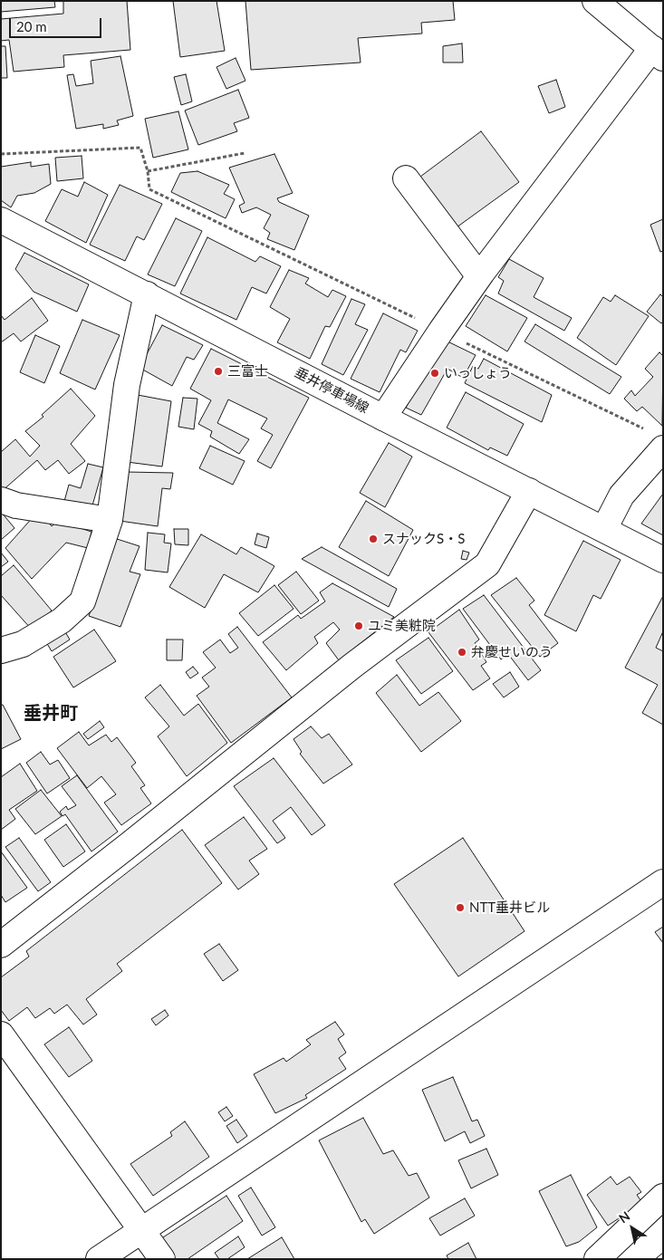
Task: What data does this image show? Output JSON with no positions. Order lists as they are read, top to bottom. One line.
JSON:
{"streets":{"street":["垂井停車場線"]},"districts":["垂井町"],"places":["三富士","いっしょう","スナックS・S","ユミ美粧院","弁慶せいのう","NTT垂井ビル"],"scale_bar":"20 m","north":"top left"}
